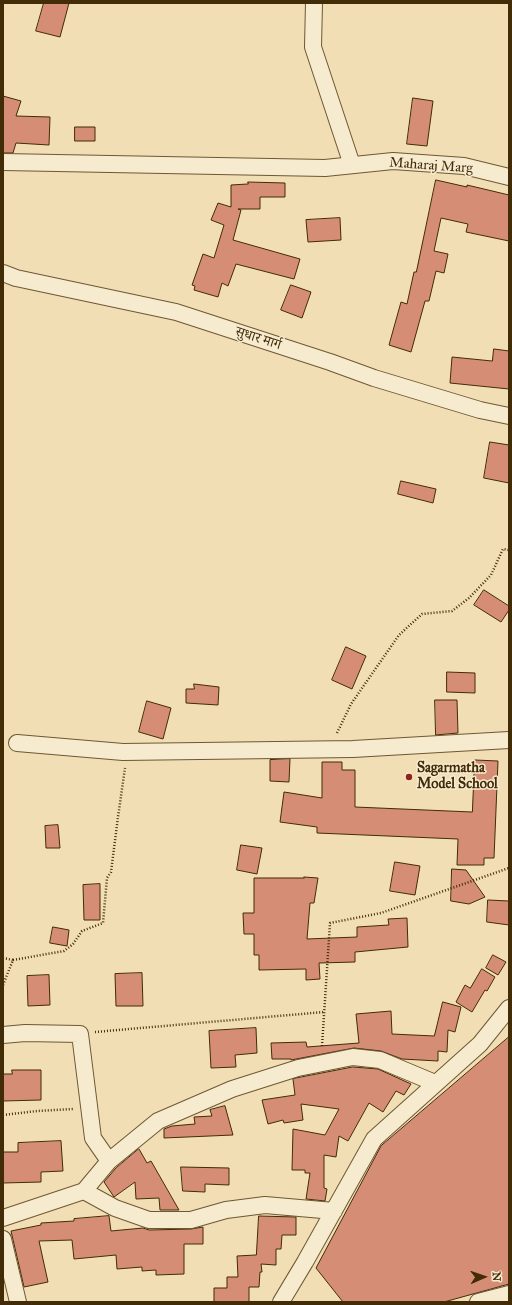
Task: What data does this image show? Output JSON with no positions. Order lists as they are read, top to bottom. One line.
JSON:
{"streets":{"street":["Maharaj Marg","सुधार मार्ग"]},"places":["Sagarmatha Model School"],"north":"right"}
